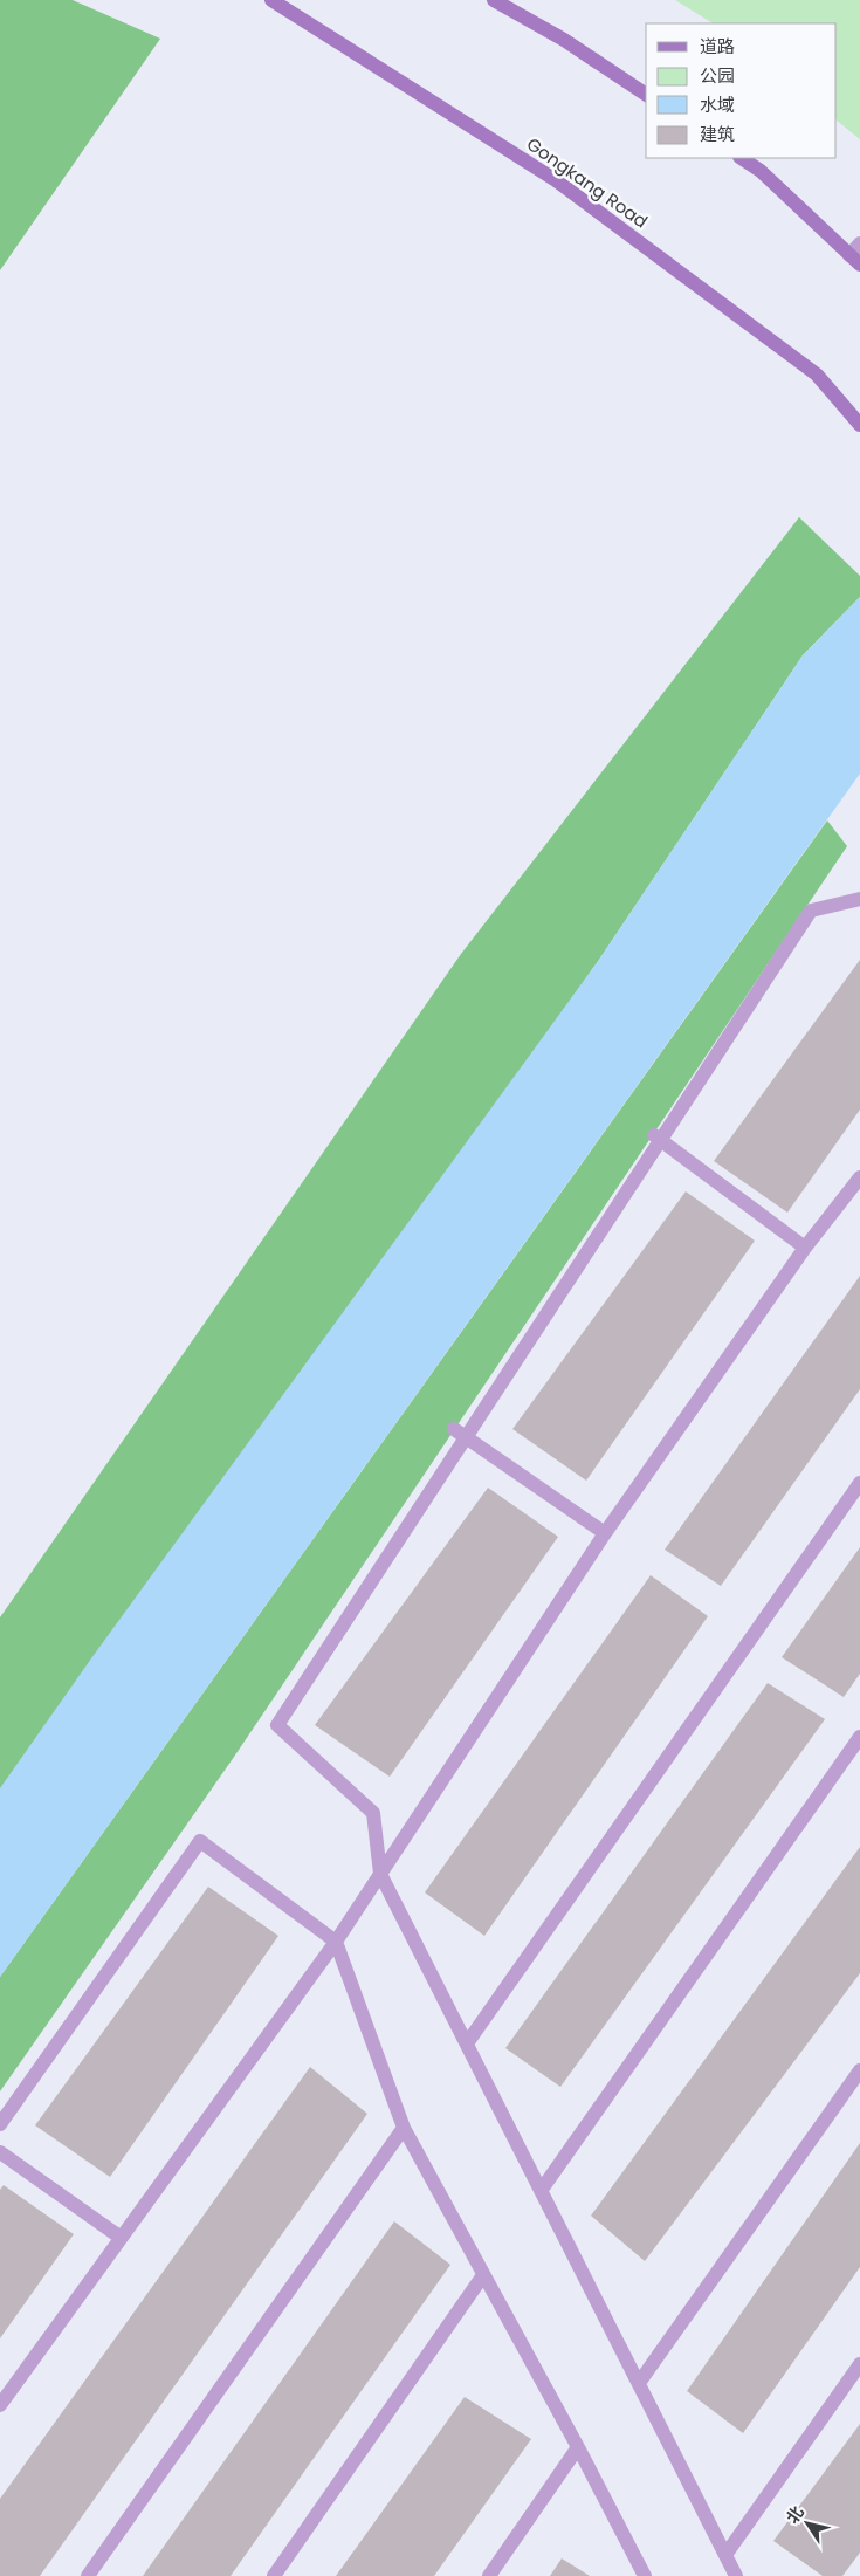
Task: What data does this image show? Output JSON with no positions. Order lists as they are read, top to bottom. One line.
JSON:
{"streets":{"main road":["Gongkang Road"]},"legend":["道路","公园","水域","建筑"],"north":"top left"}
